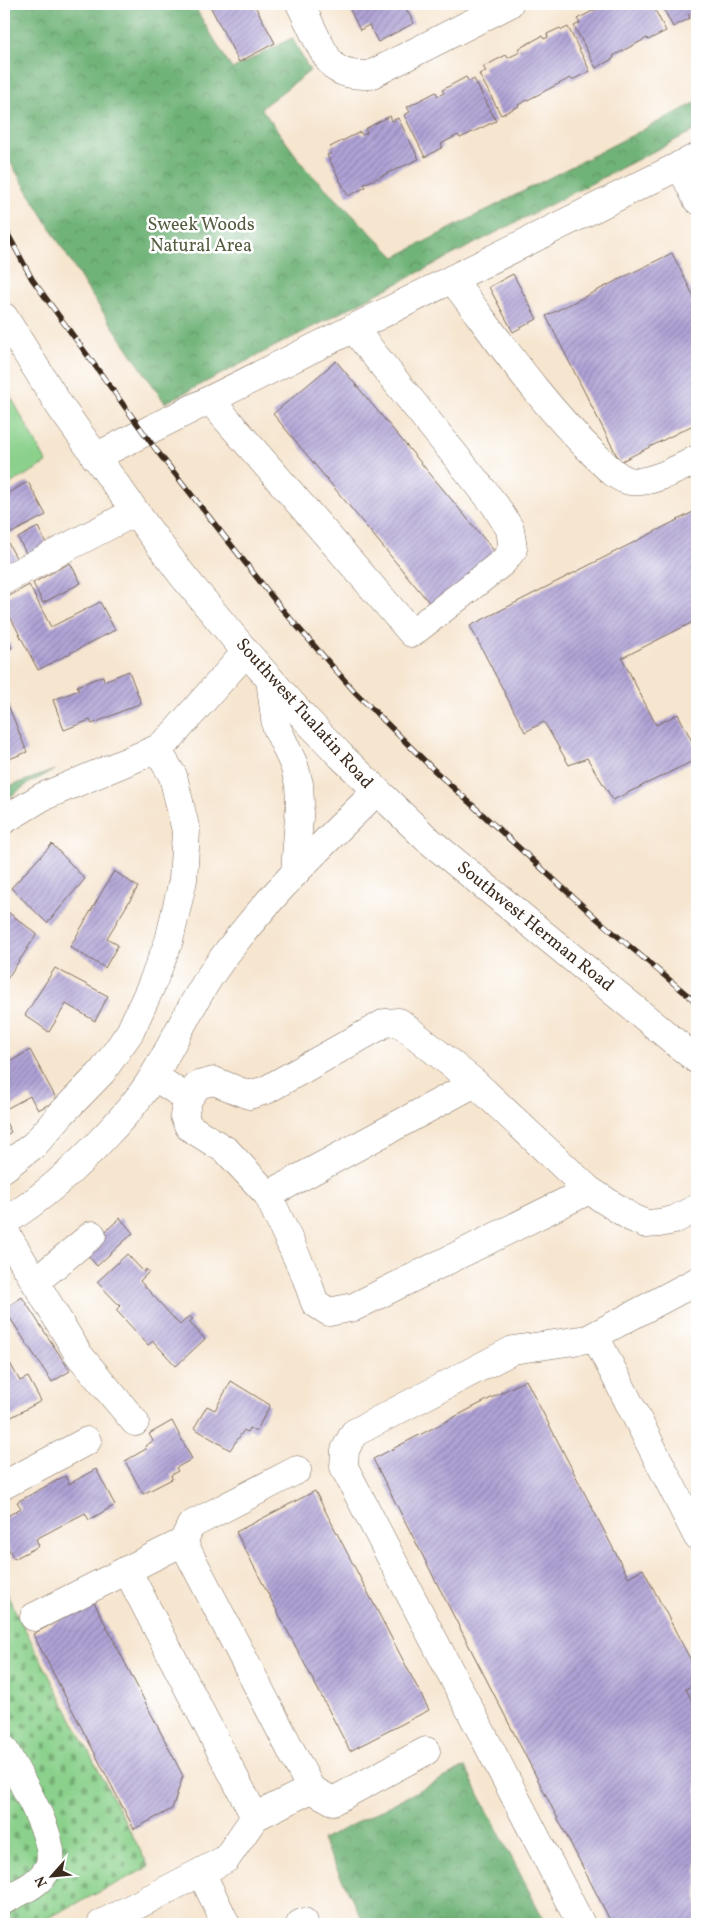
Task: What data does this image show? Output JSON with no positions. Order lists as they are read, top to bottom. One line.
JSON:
{"streets":{"main road":["Southwest Tualatin Road","Southwest Herman Road"]},"crossings":[["Southwest Tualatin Road","Southwest Herman Road"]],"parks":["Sweek Woods Natural Area"],"north":"bottom left"}
